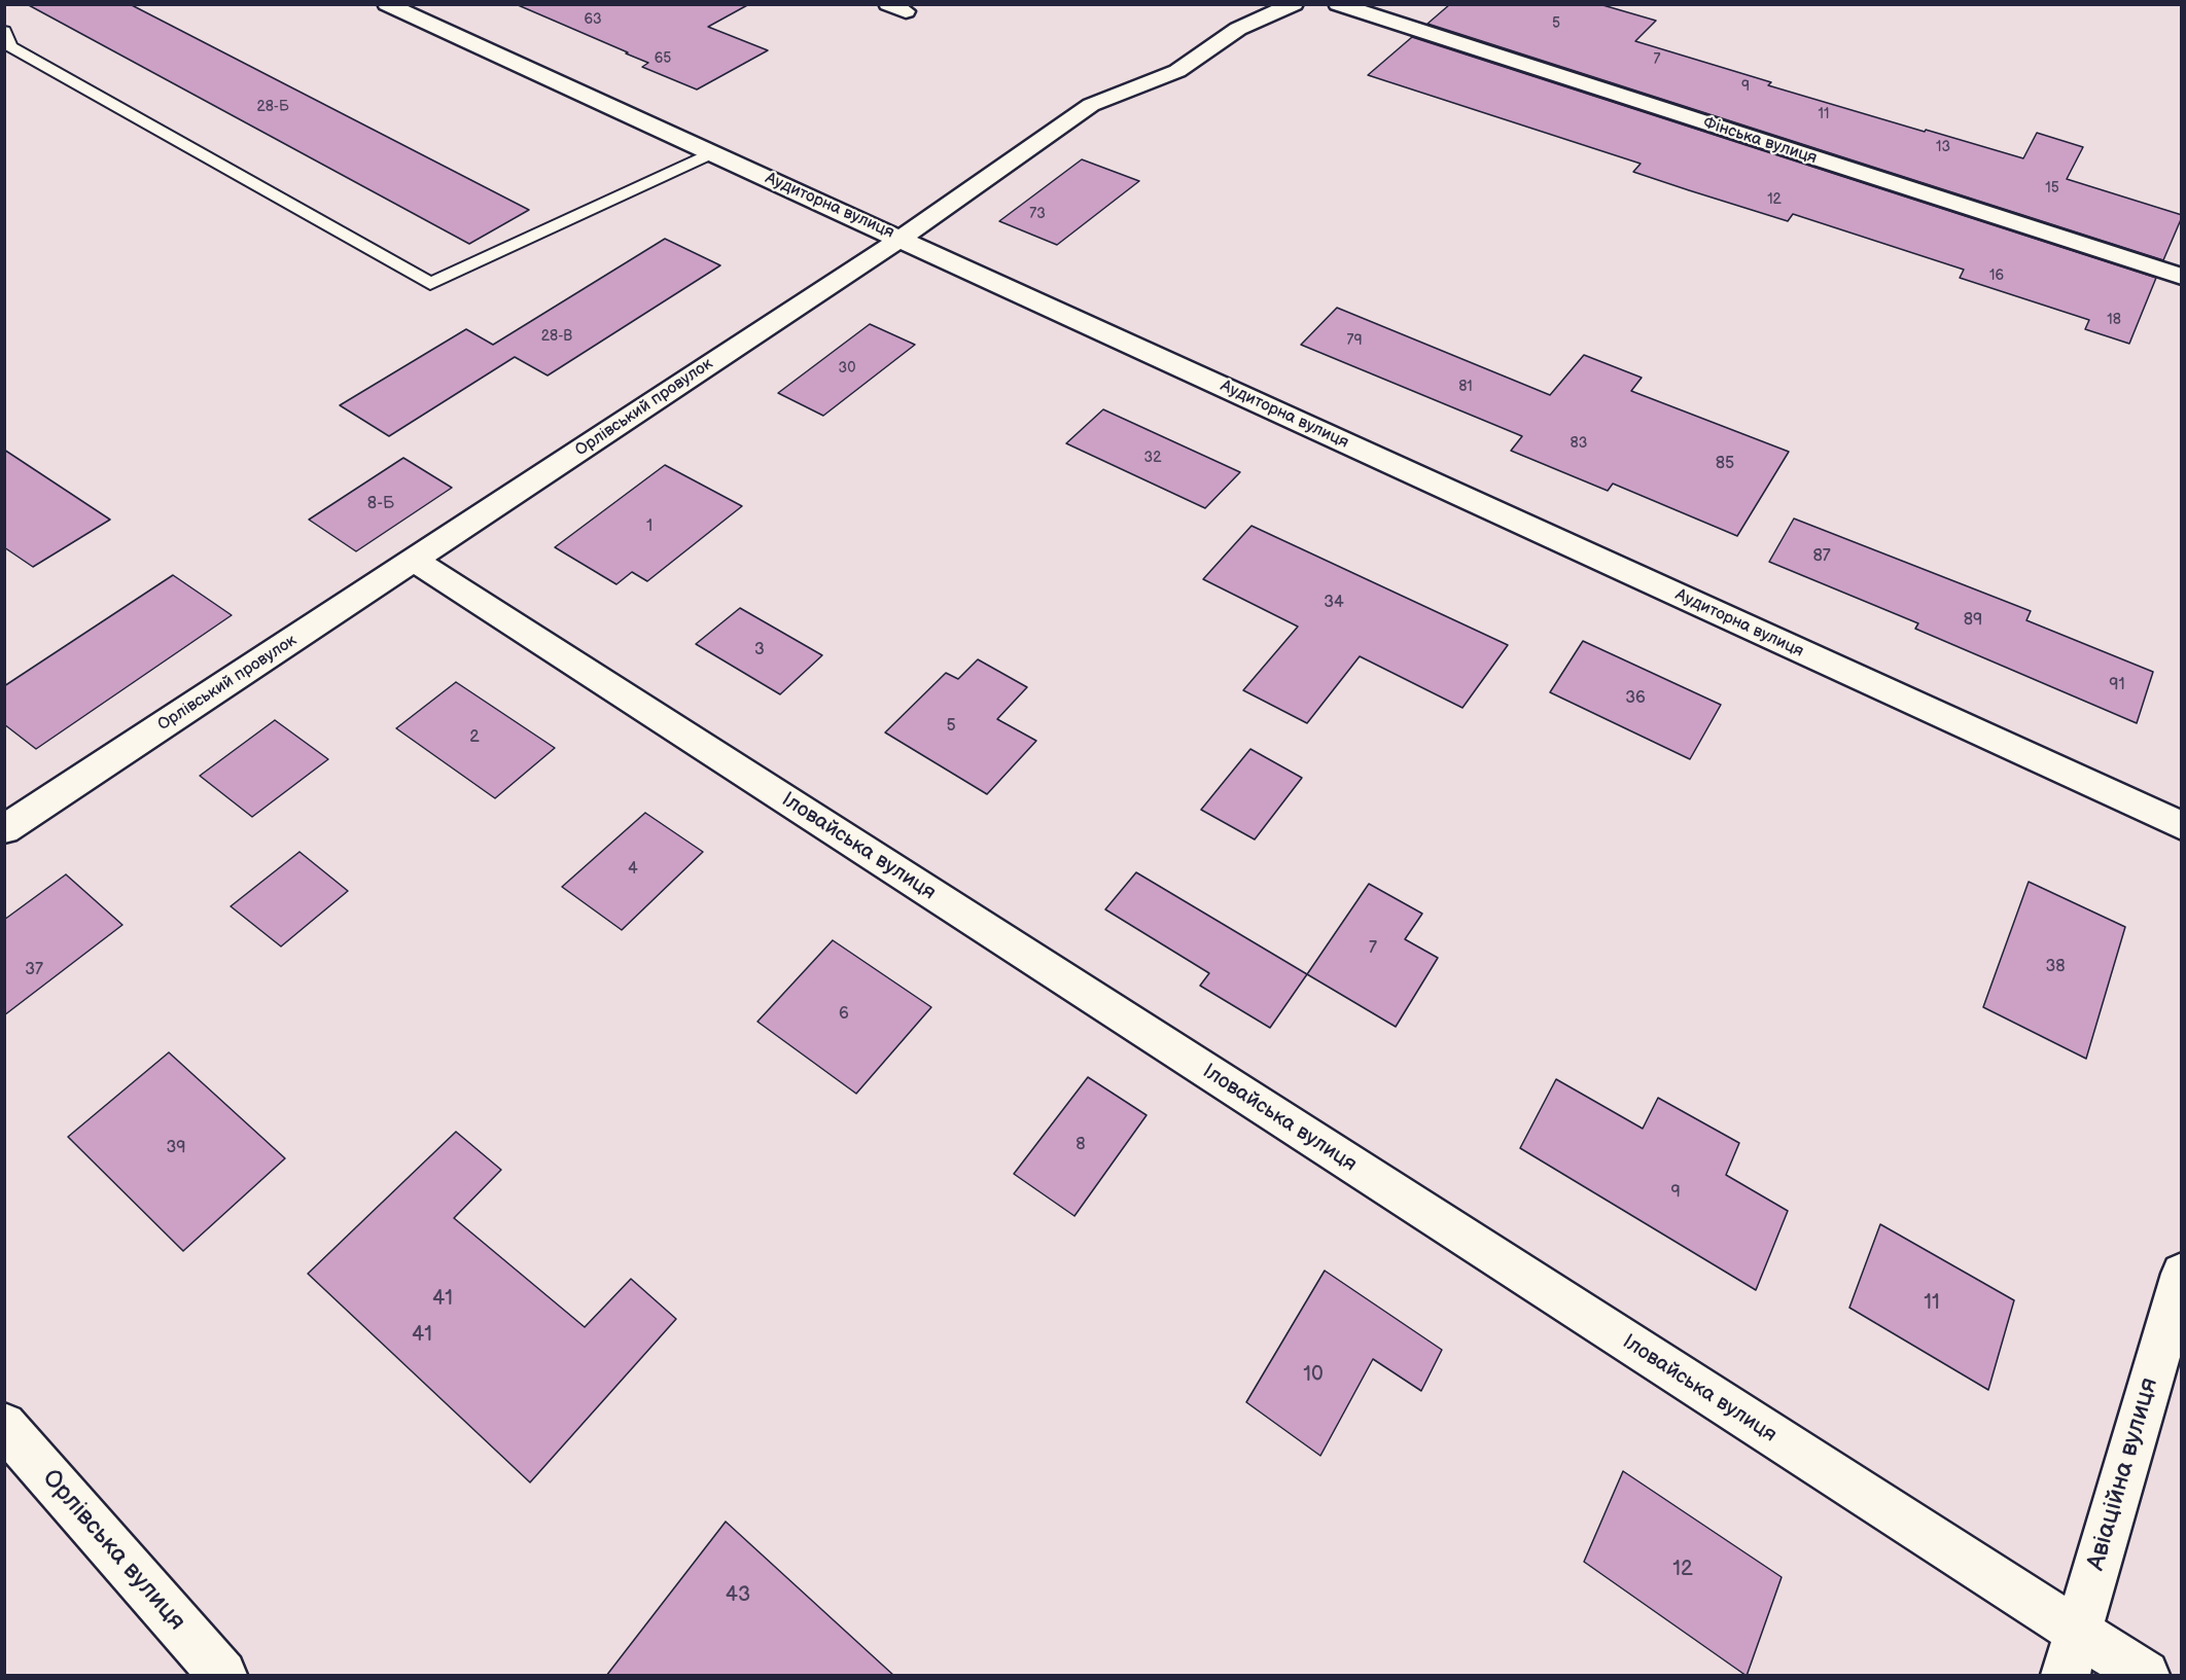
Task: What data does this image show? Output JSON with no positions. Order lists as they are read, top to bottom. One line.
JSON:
{"streets":{"street":["Фінська вулиця","Аудиторна вулиця","Орлівський провулок","Іловайська вулиця","Авіаційна вулиця","Орлівська вулиця"]},"crossings":[["Аудиторна вулиця","Орлівський провулок"],["Орлівський провулок","Іловайська вулиця"],["Іловайська вулиця","Авіаційна вулиця"]],"house_numbers":["63","5","65","7","9","28-Б","11","13","15","12","73","16","18","28-В","79","30","81","83","32","85","8-Б","1","87","34","89","3","91","36","5","2","4","7","38","37","6","8","39","9","41","11","41","10","12","43"]}
